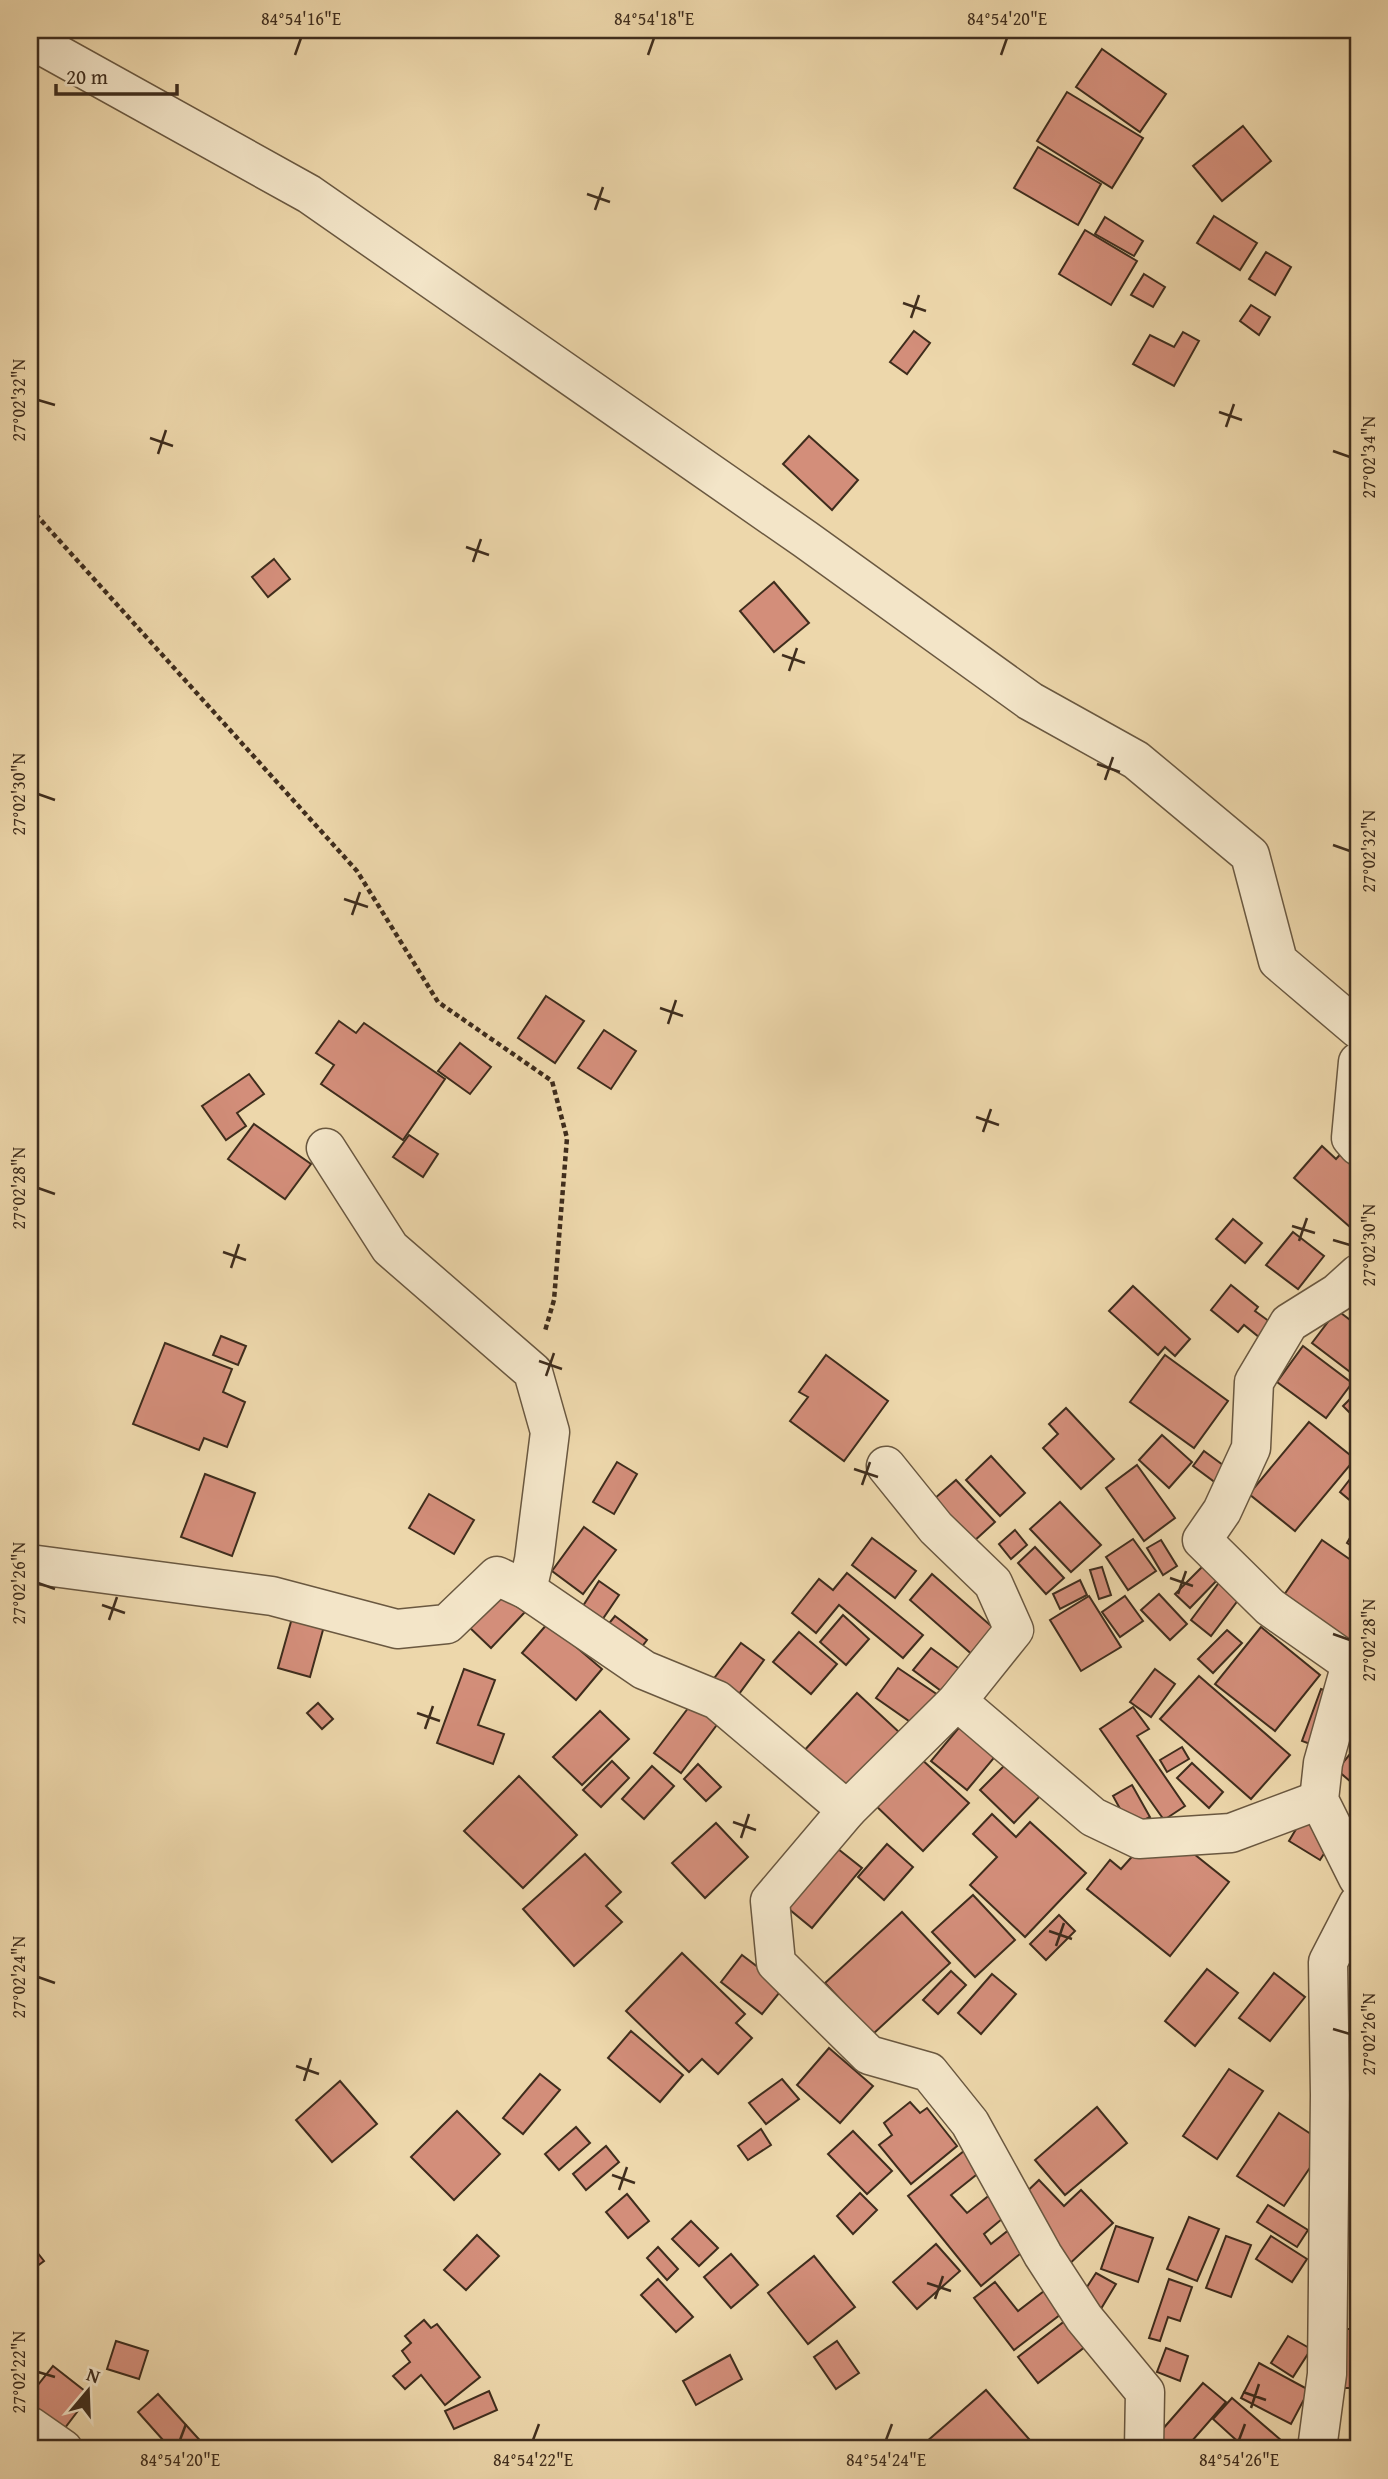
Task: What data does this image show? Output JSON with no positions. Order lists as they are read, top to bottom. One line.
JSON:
{"scale_bar":"20 m","north":"top","coordinates":["84°54'16\"E","84°54'18\"E","84°54'20\"E","27°02'32\"N","27°02'34\"N","27°02'30\"N","27°02'28\"N","27°02'26\"N","27°02'24\"N","27°02'22\"N","84°54'22\"E","84°54'24\"E","84°54'26\"E"]}
